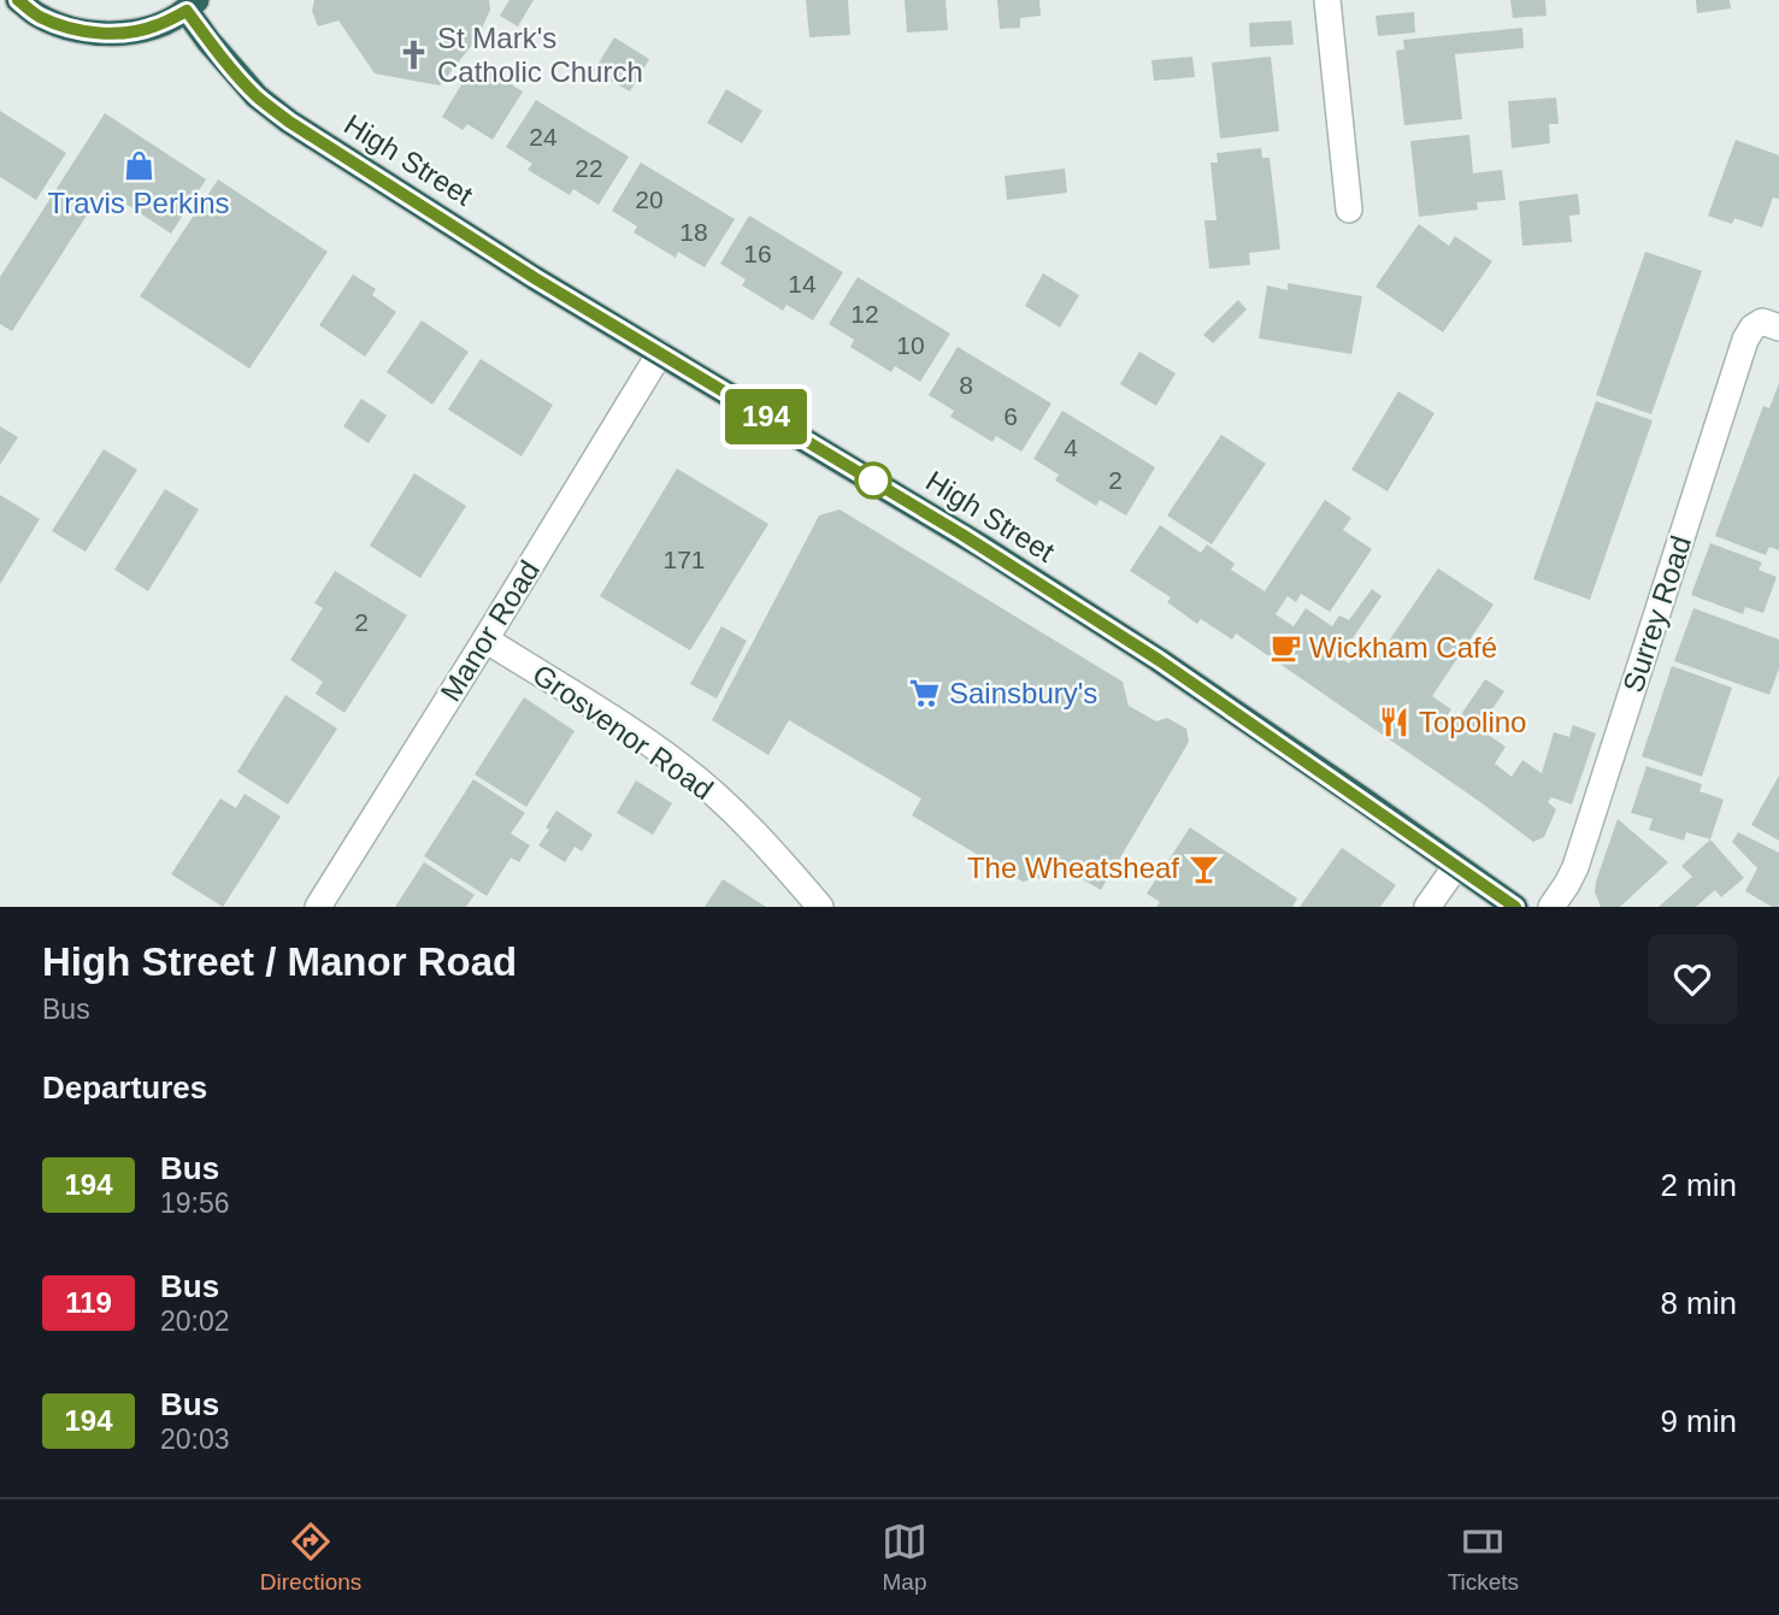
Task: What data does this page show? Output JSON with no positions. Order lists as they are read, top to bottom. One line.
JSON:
{"streets":{"highway":["High Street"],"street":["Surrey Road","Manor Road","Grosvenor Road"]},"crossings":[["High Street","Manor Road"],["Manor Road","Grosvenor Road"]],"places":{"church":["St Mark's Catholic Church"],"shop":["Travis Perkins"],"cafe":["Wickham Café"],"supermarket":["Sainsbury's"],"restaurant":["Topolino"],"bar":["The Wheatsheaf"]},"lines":["bus line 194"],"house_numbers":["24","22","20","18","16","14","12","10","8","6","4","2","171","2"],"page":{"on_map":"194","heading":[["High Street / Manor Road","Bus"],"Departures"],"list":[{"mark":"194","name":"Bus","note":"19:56","value":"2 min"},{"mark":"119","name":"Bus","note":"20:02","value":"8 min"},{"mark":"194","name":"Bus","note":"20:03","value":"9 min"}],"tabs":["Directions","Map","Tickets"]}}
